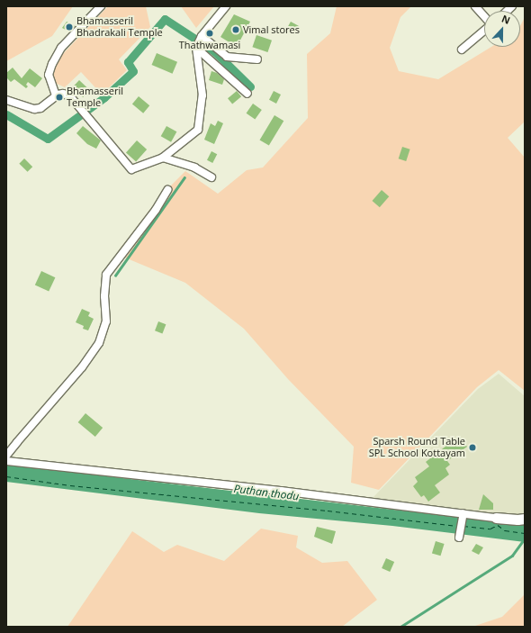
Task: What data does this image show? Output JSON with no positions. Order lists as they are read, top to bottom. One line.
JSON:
{"water":["Puthan thodu"],"places":["Bhamasseril Bhadrakali Temple","Vimal stores","Thathwamasi","Bhamasseril Temple","Sparsh Round Table SPL School Kottayam"],"north":"top"}
